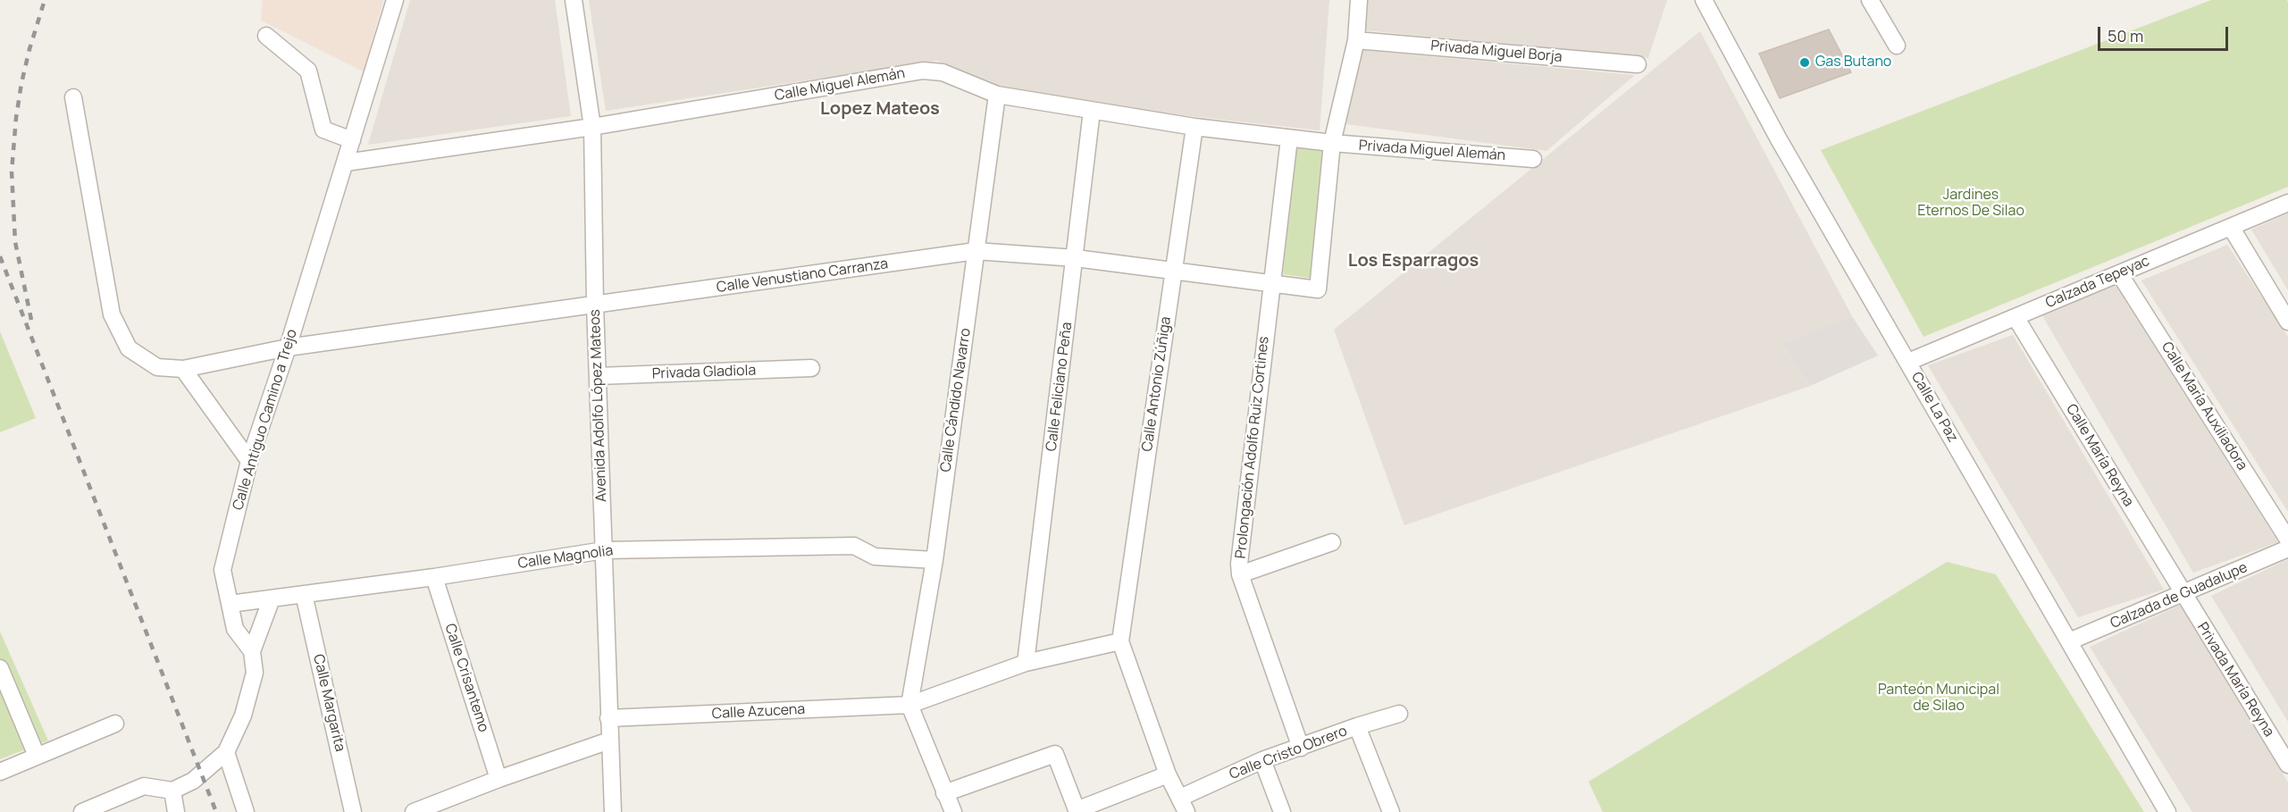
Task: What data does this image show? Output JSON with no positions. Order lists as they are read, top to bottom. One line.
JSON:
{"streets":{"street":["Privada Miguel Borja","Calle Miguel Alemán","Privada Miguel Alemán","Calle Venustiano Carranza","Calzada Tepeyac","Privada Gladiola","Calle Antonio Zúñiga","Calle Feliciano Peña","Calle Cándido Navarro","Avenida Adolfo López Mateos","Calle María Auxiliadora","Calle La Paz","Calle Antiguo Camino a Trejo","Prolongación Adolfo Ruiz Cortines","Calle María Reyna","Calle Magnolia","Calzada de Guadalupe","Calle Crisantemo","Privada María Reyna","Calle Margarita","Calle Azucena","Calle Cristo Obrero"]},"crossings":[["Calle Miguel Alemán","Privada Miguel Alemán"],["Calle Miguel Alemán","Calle Venustiano Carranza"],["Calle Miguel Alemán","Calle Antonio Zúñiga"],["Calle Miguel Alemán","Calle Feliciano Peña"],["Calle Miguel Alemán","Calle Cándido Navarro"],["Calle Miguel Alemán","Avenida Adolfo López Mateos"],["Calle Miguel Alemán","Calle Antiguo Camino a Trejo"],["Calle Miguel Alemán","Prolongación Adolfo Ruiz Cortines"],["Privada Miguel Alemán","Calle Venustiano Carranza"],["Calle Venustiano Carranza","Calle Antonio Zúñiga"],["Calle Venustiano Carranza","Calle Feliciano Peña"],["Calle Venustiano Carranza","Calle Cándido Navarro"],["Calle Venustiano Carranza","Avenida Adolfo López Mateos"],["Calle Venustiano Carranza","Calle Antiguo Camino a Trejo"],["Calle Venustiano Carranza","Prolongación Adolfo Ruiz Cortines"],["Calzada Tepeyac","Calle María Auxiliadora"],["Calzada Tepeyac","Calle La Paz"],["Calzada Tepeyac","Calle María Reyna"],["Privada Gladiola","Avenida Adolfo López Mateos"],["Calle Antonio Zúñiga","Calle Azucena"],["Calle Feliciano Peña","Calle Azucena"],["Calle Cándido Navarro","Calle Magnolia"],["Calle Cándido Navarro","Calle Azucena"],["Avenida Adolfo López Mateos","Calle Magnolia"],["Avenida Adolfo López Mateos","Calle Azucena"],["Calle La Paz","Calzada de Guadalupe"],["Calle Antiguo Camino a Trejo","Calle Magnolia"],["Prolongación Adolfo Ruiz Cortines","Calle Cristo Obrero"],["Calle María Reyna","Calzada de Guadalupe"],["Calle María Reyna","Privada María Reyna"],["Calle Magnolia","Calle Crisantemo"],["Calle Magnolia","Calle Margarita"],["Calzada de Guadalupe","Privada María Reyna"]],"districts":["Lopez Mateos","Los Esparragos"],"parks":["Jardines Eternos De Silao","Panteón Municipal de Silao"],"places":["Gas Butano"],"scale_bar":"50 m"}
